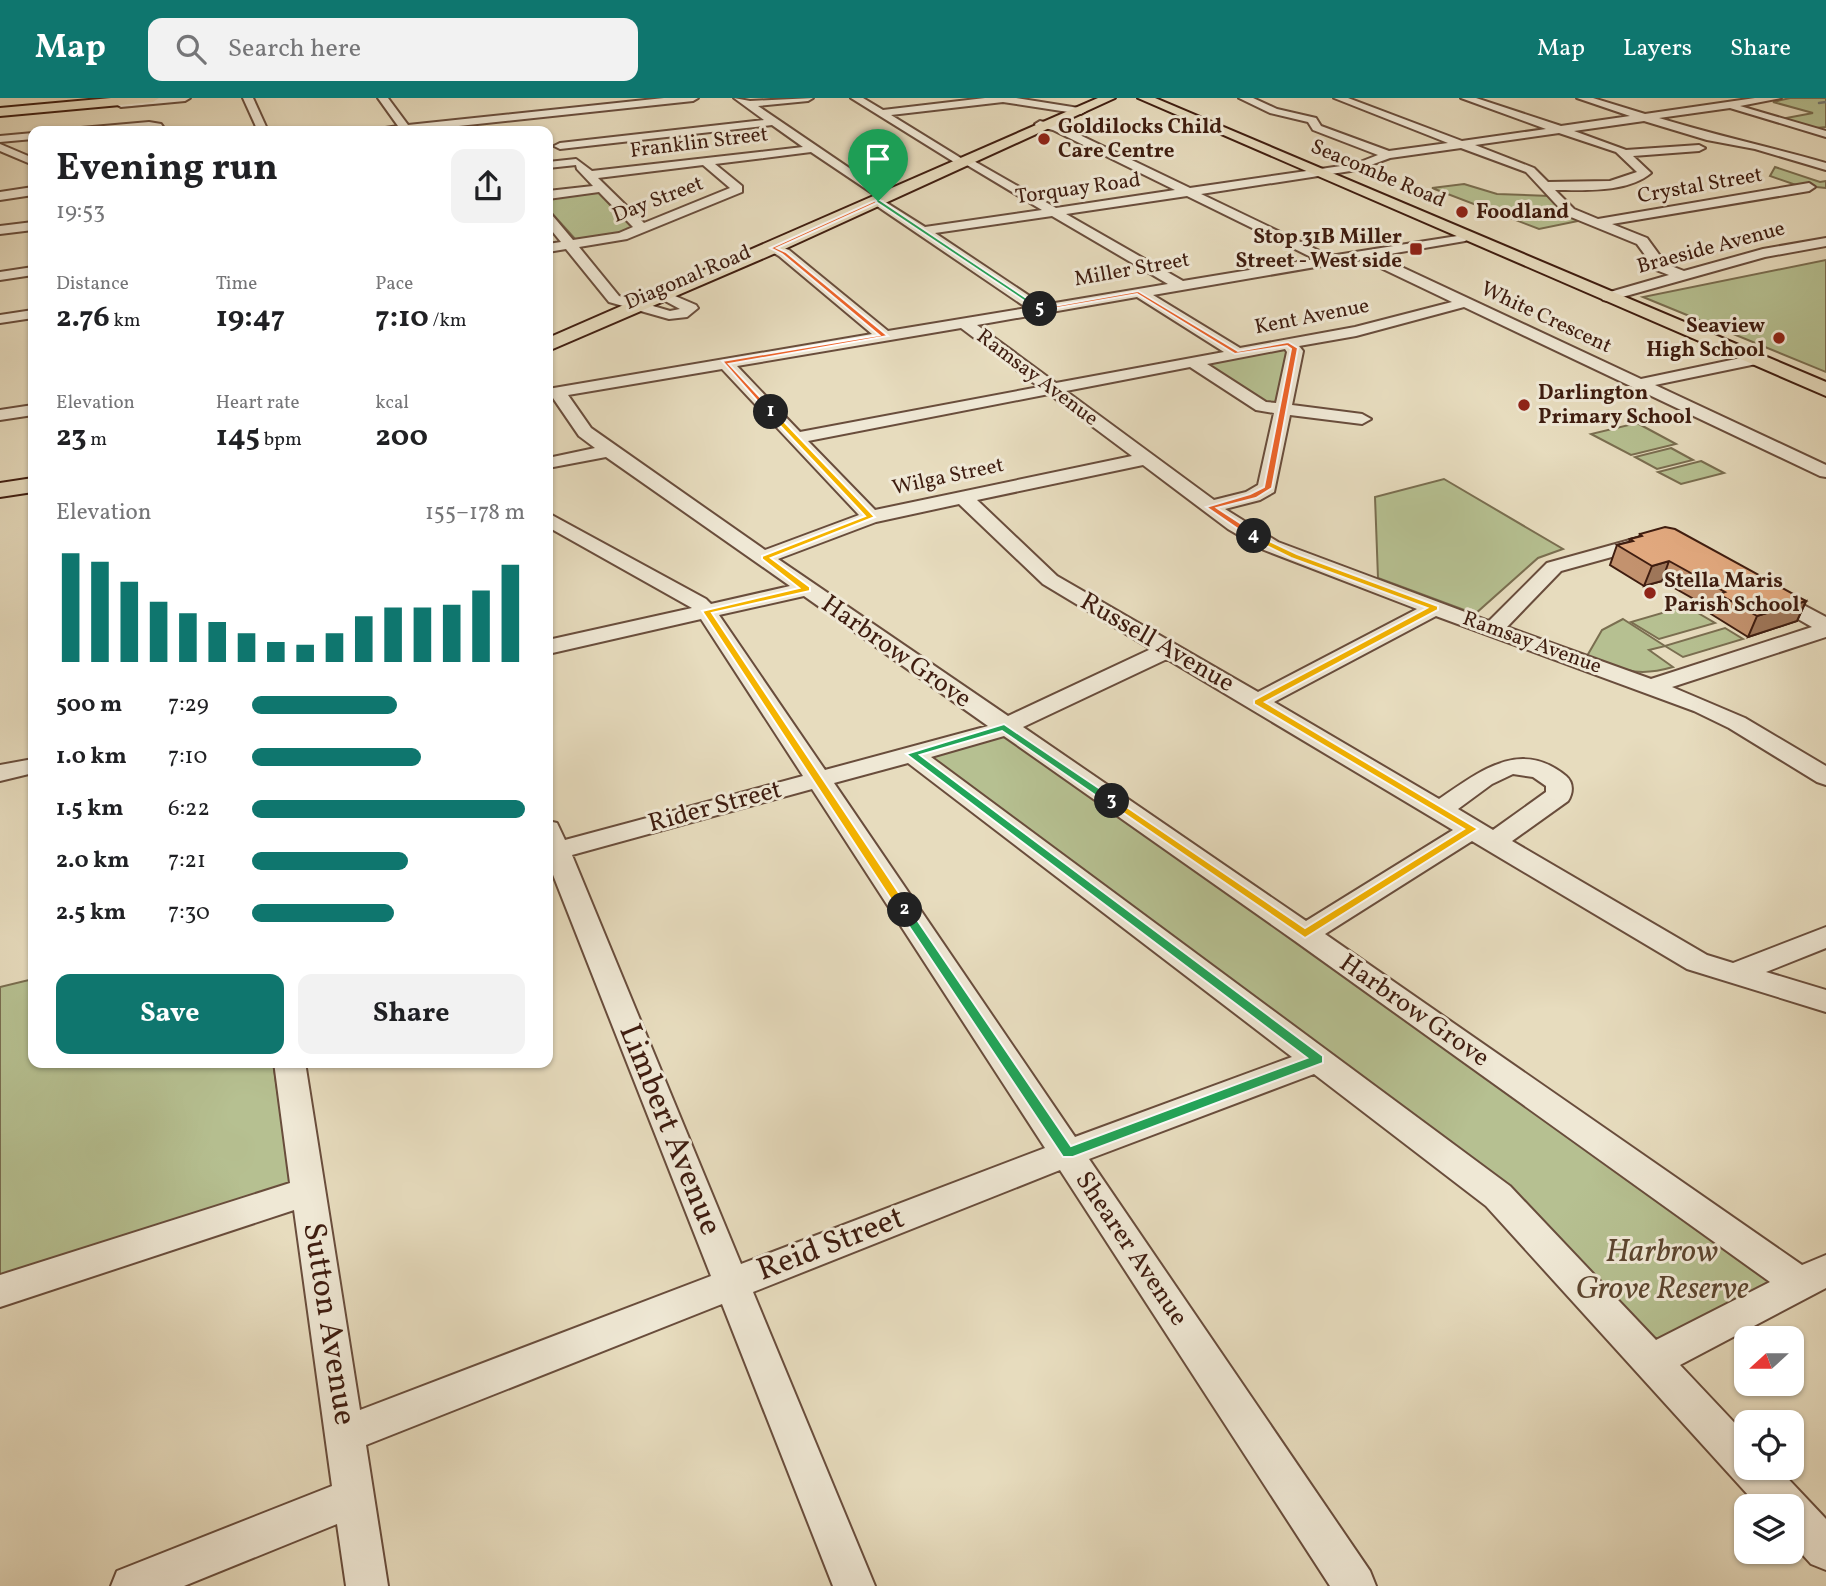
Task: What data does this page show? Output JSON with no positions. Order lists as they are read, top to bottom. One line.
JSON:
{"streets":{"main road":["Seacombe Road","Diagonal Road"],"street":["Franklin Street","Crystal Street","Torquay Road","Day Street","Braeside Avenue","Miller Street","Kent Avenue","White Crescent","Ramsay Avenue","Wilga Street","Russell Avenue","Harbrow Grove","Rider Street","Limbert Avenue","Reid Street","Shearer Avenue","Sutton Avenue"]},"crossings":[["Franklin Street","Day Street"],["Seacombe Road","Torquay Road"],["Seacombe Road","Braeside Avenue"],["Seacombe Road","Miller Street"],["Miller Street","White Crescent"],["Miller Street","Ramsay Avenue"],["Kent Avenue","White Crescent"],["Kent Avenue","Ramsay Avenue"],["Ramsay Avenue","Wilga Street"],["Wilga Street","Russell Avenue"],["Wilga Street","Harbrow Grove"],["Russell Avenue","Rider Street"],["Harbrow Grove","Rider Street"],["Rider Street","Shearer Avenue"],["Limbert Avenue","Reid Street"],["Reid Street","Shearer Avenue"],["Reid Street","Sutton Avenue"]],"parks":["Harbrow Grove Reserve"],"places":{"other":["Goldilocks Child Care Centre","Foodland","Seaview High School","Darlington Primary School","Stella Maris Parish School"],"transit":["Stop 31B Miller Street - West side"]},"north":"left","page":{"header":"Map","search":"Search here","nav":["Map","Layers","Share"],"heading":["Evening run","19:53"],"stats":[["Distance","2.76 km"],["Time","19:47"],["Pace","7:10 /km"],["Elevation","23 m"],["Heart rate","145 bpm"],["kcal","200"]],"pins":["5","1","4","3","2"],"chart":["Elevation","155–178 m"],"list":[{"name":"500 m","note":"7:29"},{"name":"1.0 km","note":"7:10"},{"name":"1.5 km","note":"6:22"},{"name":"2.0 km","note":"7:21"},{"name":"2.5 km","note":"7:30"}],"buttons":["Save","Share"]}}
